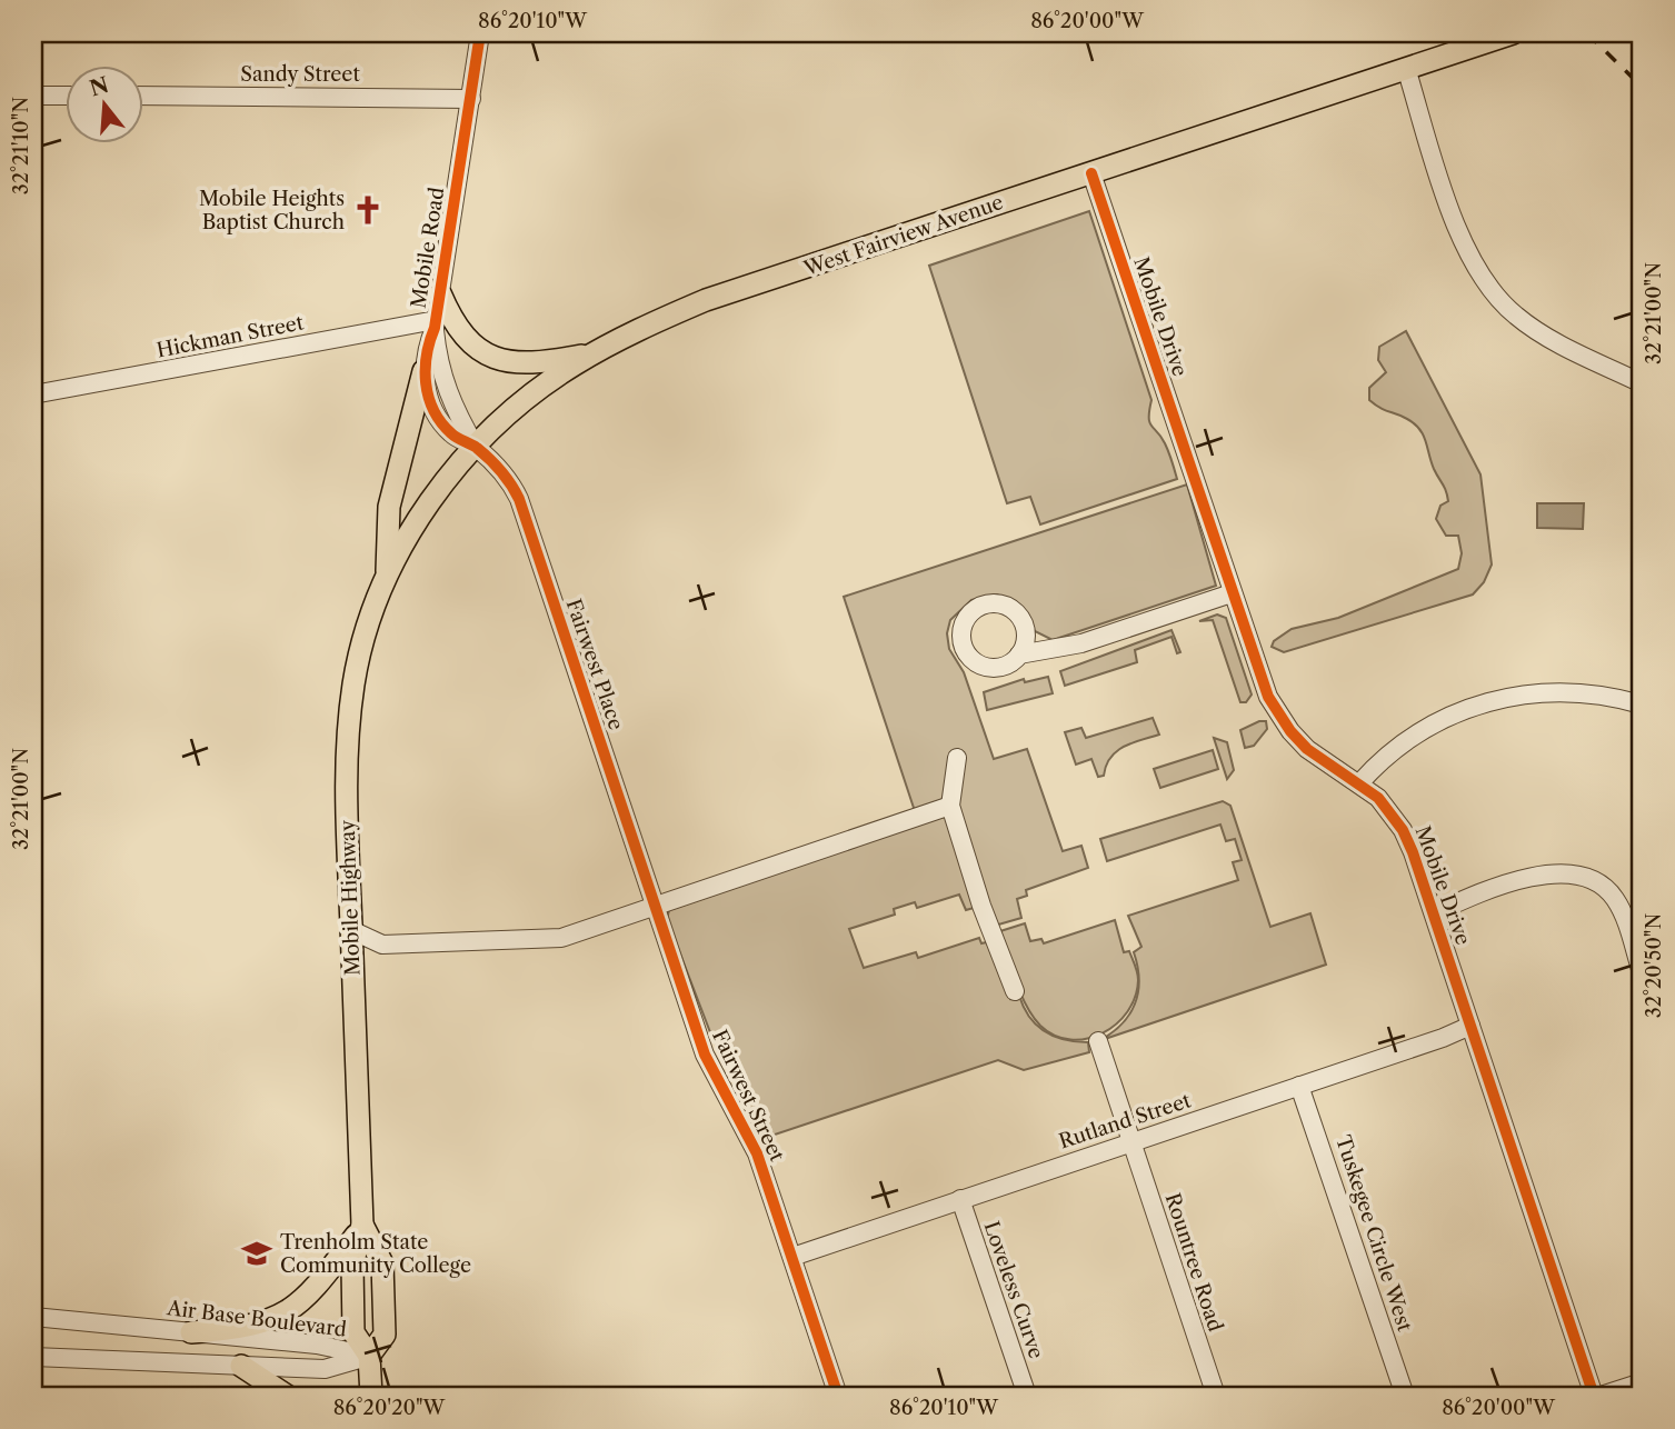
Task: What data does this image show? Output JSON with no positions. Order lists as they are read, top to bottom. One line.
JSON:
{"streets":{"main road":["West Fairview Avenue","Mobile Highway"],"street":["Sandy Street","Mobile Road","Mobile Drive","Hickman Street","Fairwest Place","Fairwest Street","Rutland Street","Tuskegee Circle West","Rountree Road","Loveless Curve","Air Base Boulevard"]},"crossings":[["Sandy Street","Mobile Road"],["West Fairview Avenue","Mobile Road"],["West Fairview Avenue","Mobile Drive"],["West Fairview Avenue","Fairwest Place"],["West Fairview Avenue","Mobile Highway"],["Mobile Road","Hickman Street"],["Mobile Road","Fairwest Place"],["Mobile Drive","Rutland Street"],["Fairwest Place","Fairwest Street"],["Mobile Highway","Air Base Boulevard"],["Fairwest Street","Rutland Street"],["Rutland Street","Tuskegee Circle West"],["Rutland Street","Rountree Road"],["Rutland Street","Loveless Curve"]],"places":{"church":["Mobile Heights Baptist Church"],"school or university":["Trenholm State Community College"]},"north":"top","coordinates":["86°20'10\"W","86°20'00\"W","32°21'10\"N","32°21'00\"N","32°20'50\"N","86°20'20\"W"]}
